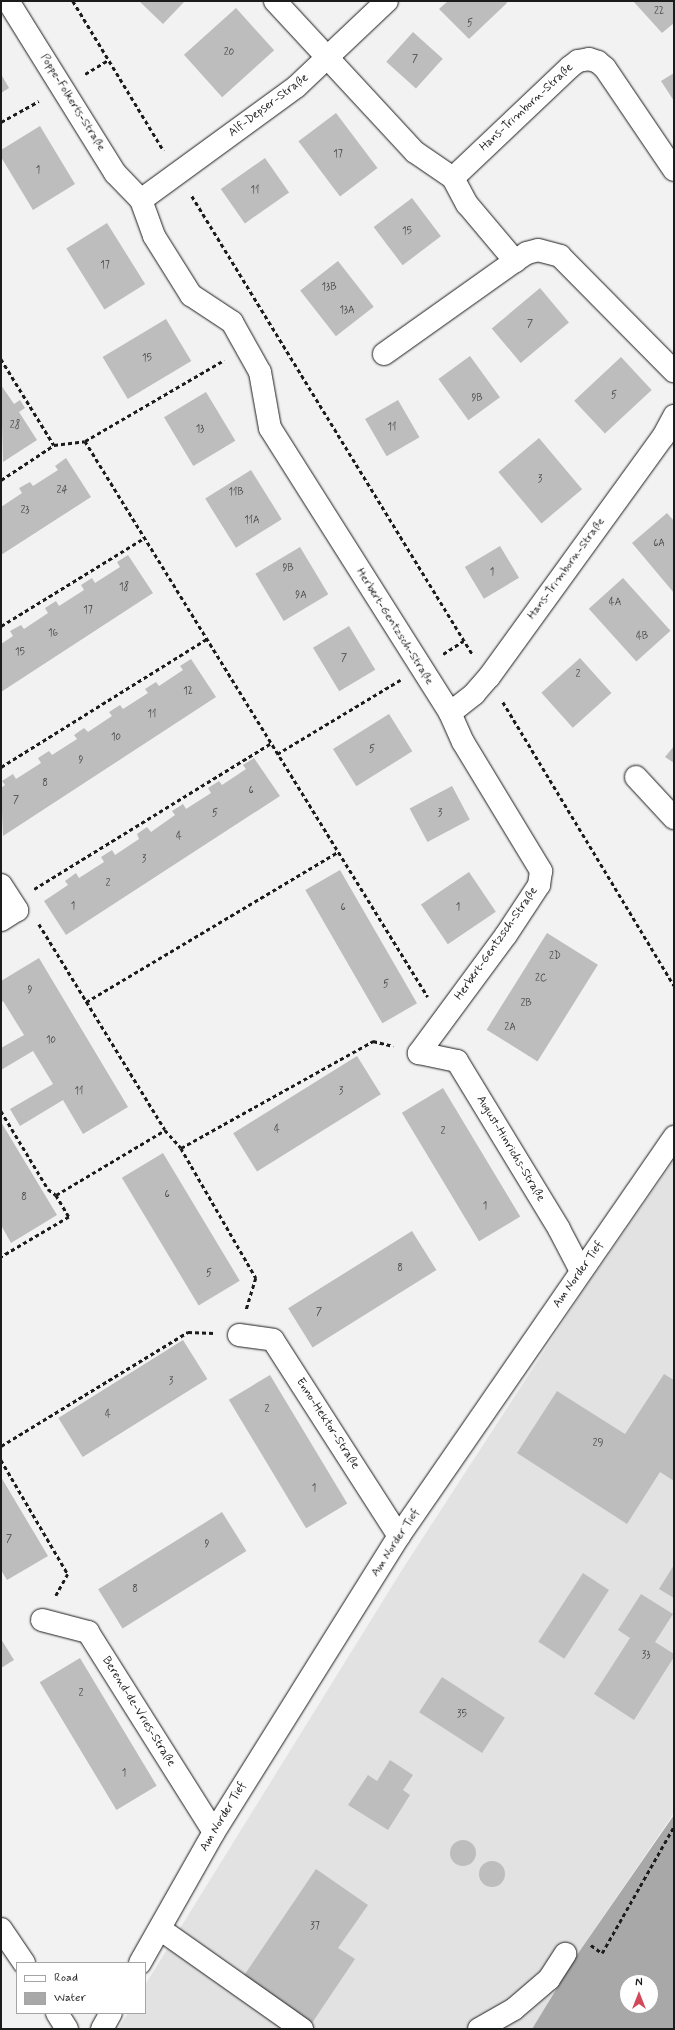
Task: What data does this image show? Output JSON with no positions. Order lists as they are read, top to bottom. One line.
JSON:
{"streets":{"street":["Poppe-Folkerts-Straße","Alf-Depser-Straße","Hans-Trimborn-Straße","Herbert-Gentzsch-Straße","August-Hinrichs-Straße","Am Norder Tief","Enno-Hektor-Straße","Berend-de-Vries-Straße"]},"crossings":[["Poppe-Folkerts-Straße","Alf-Depser-Straße"],["Poppe-Folkerts-Straße","Herbert-Gentzsch-Straße"],["Alf-Depser-Straße","Herbert-Gentzsch-Straße"],["Hans-Trimborn-Straße","Herbert-Gentzsch-Straße"],["Herbert-Gentzsch-Straße","August-Hinrichs-Straße"],["August-Hinrichs-Straße","Am Norder Tief"],["Am Norder Tief","Enno-Hektor-Straße"],["Am Norder Tief","Berend-de-Vries-Straße"]],"house_numbers":["22","5","20","7","17","1","11","15","17","13B","13A","7","15","5","9B","28","11","13","3","24","11B","23","11A","6A","9B","1","18","9A","4A","17","16","4B","15","7","2","12","11","10","5","9","8","6","7","5","3","4","3","2","1","6","1","2D","2C","5","9","2B","2A","10","11","3","4","2","6","8","1","8","5","7","3","2","4","29","1","7","9","8","33","2","35","1","37"],"legend":["Road","Water"],"north":"top"}
